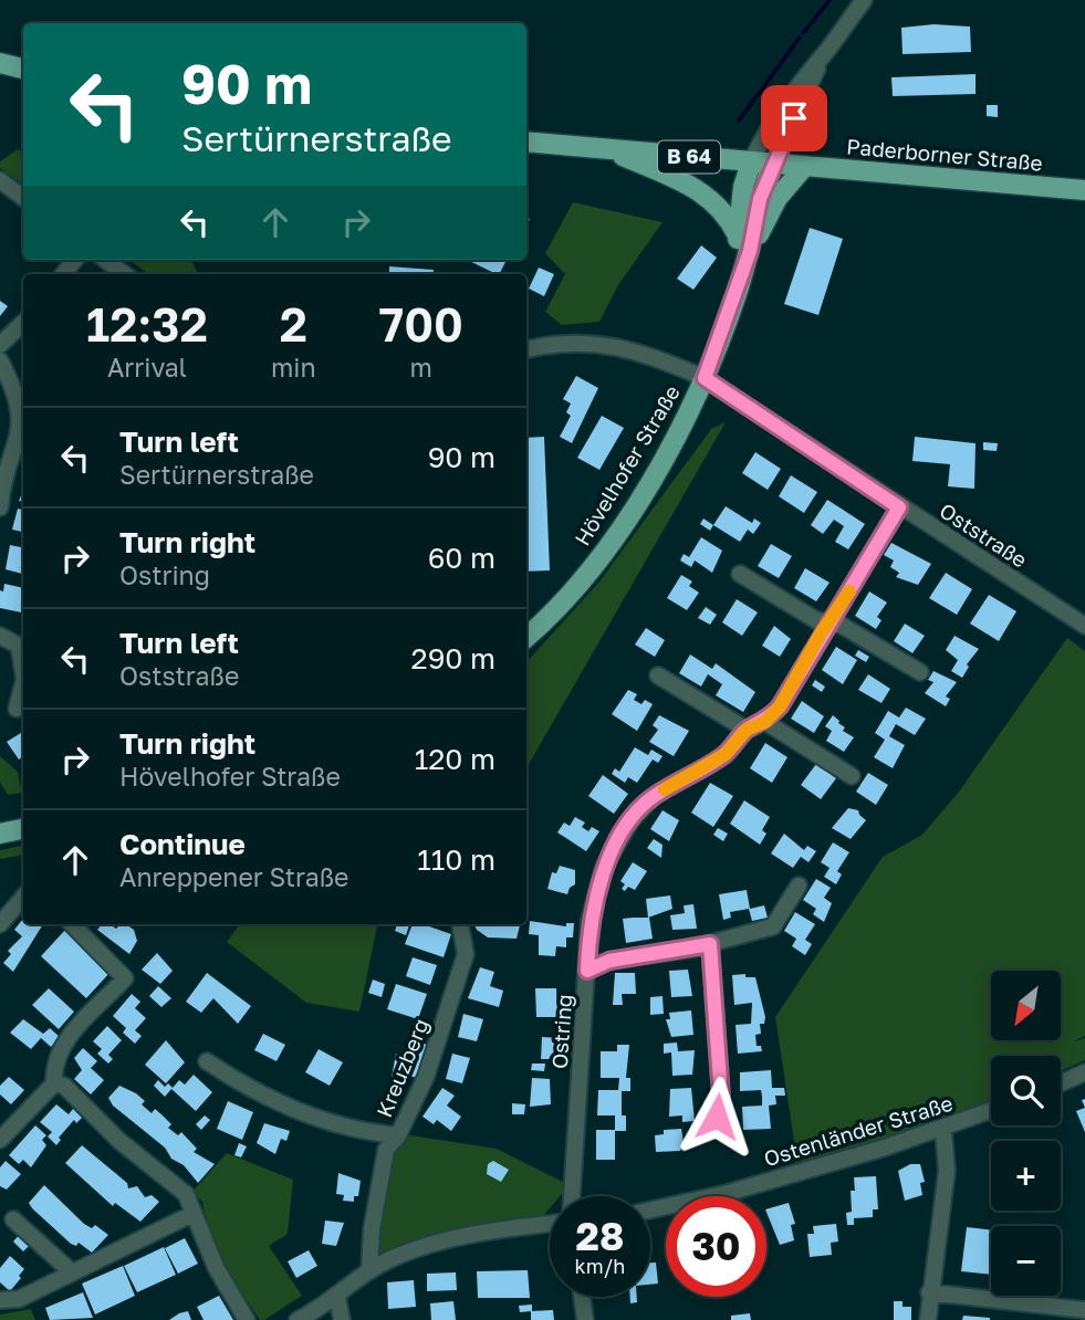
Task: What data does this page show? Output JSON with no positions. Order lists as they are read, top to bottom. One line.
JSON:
{"streets":{"main road":["Paderborner Straße","B 64","Hövelhofer Straße"],"street":["Oststraße","Ostring","Kreuzberg","Ostenländer Straße"]},"crossings":[["Paderborner Straße","Hövelhofer Straße"],["Hövelhofer Straße","Oststraße"]],"north":"bottom left","page":{"turn":["90 m","Sertürnerstraße"],"eta":["12:32","Arrival","2","min","700","m"],"list":[{"name":"Turn left","note":"Sertürnerstraße","value":"90 m"},{"name":"Turn right","note":"Ostring","value":"60 m"},{"name":"Turn left","note":"Oststraße","value":"290 m"},{"name":"Turn right","note":"Hövelhofer Straße","value":"120 m"},{"name":"Continue","note":"Anreppener Straße","value":"110 m"}],"map_buttons":["+","−"],"speed":"28 km/h","limit":"30"}}
